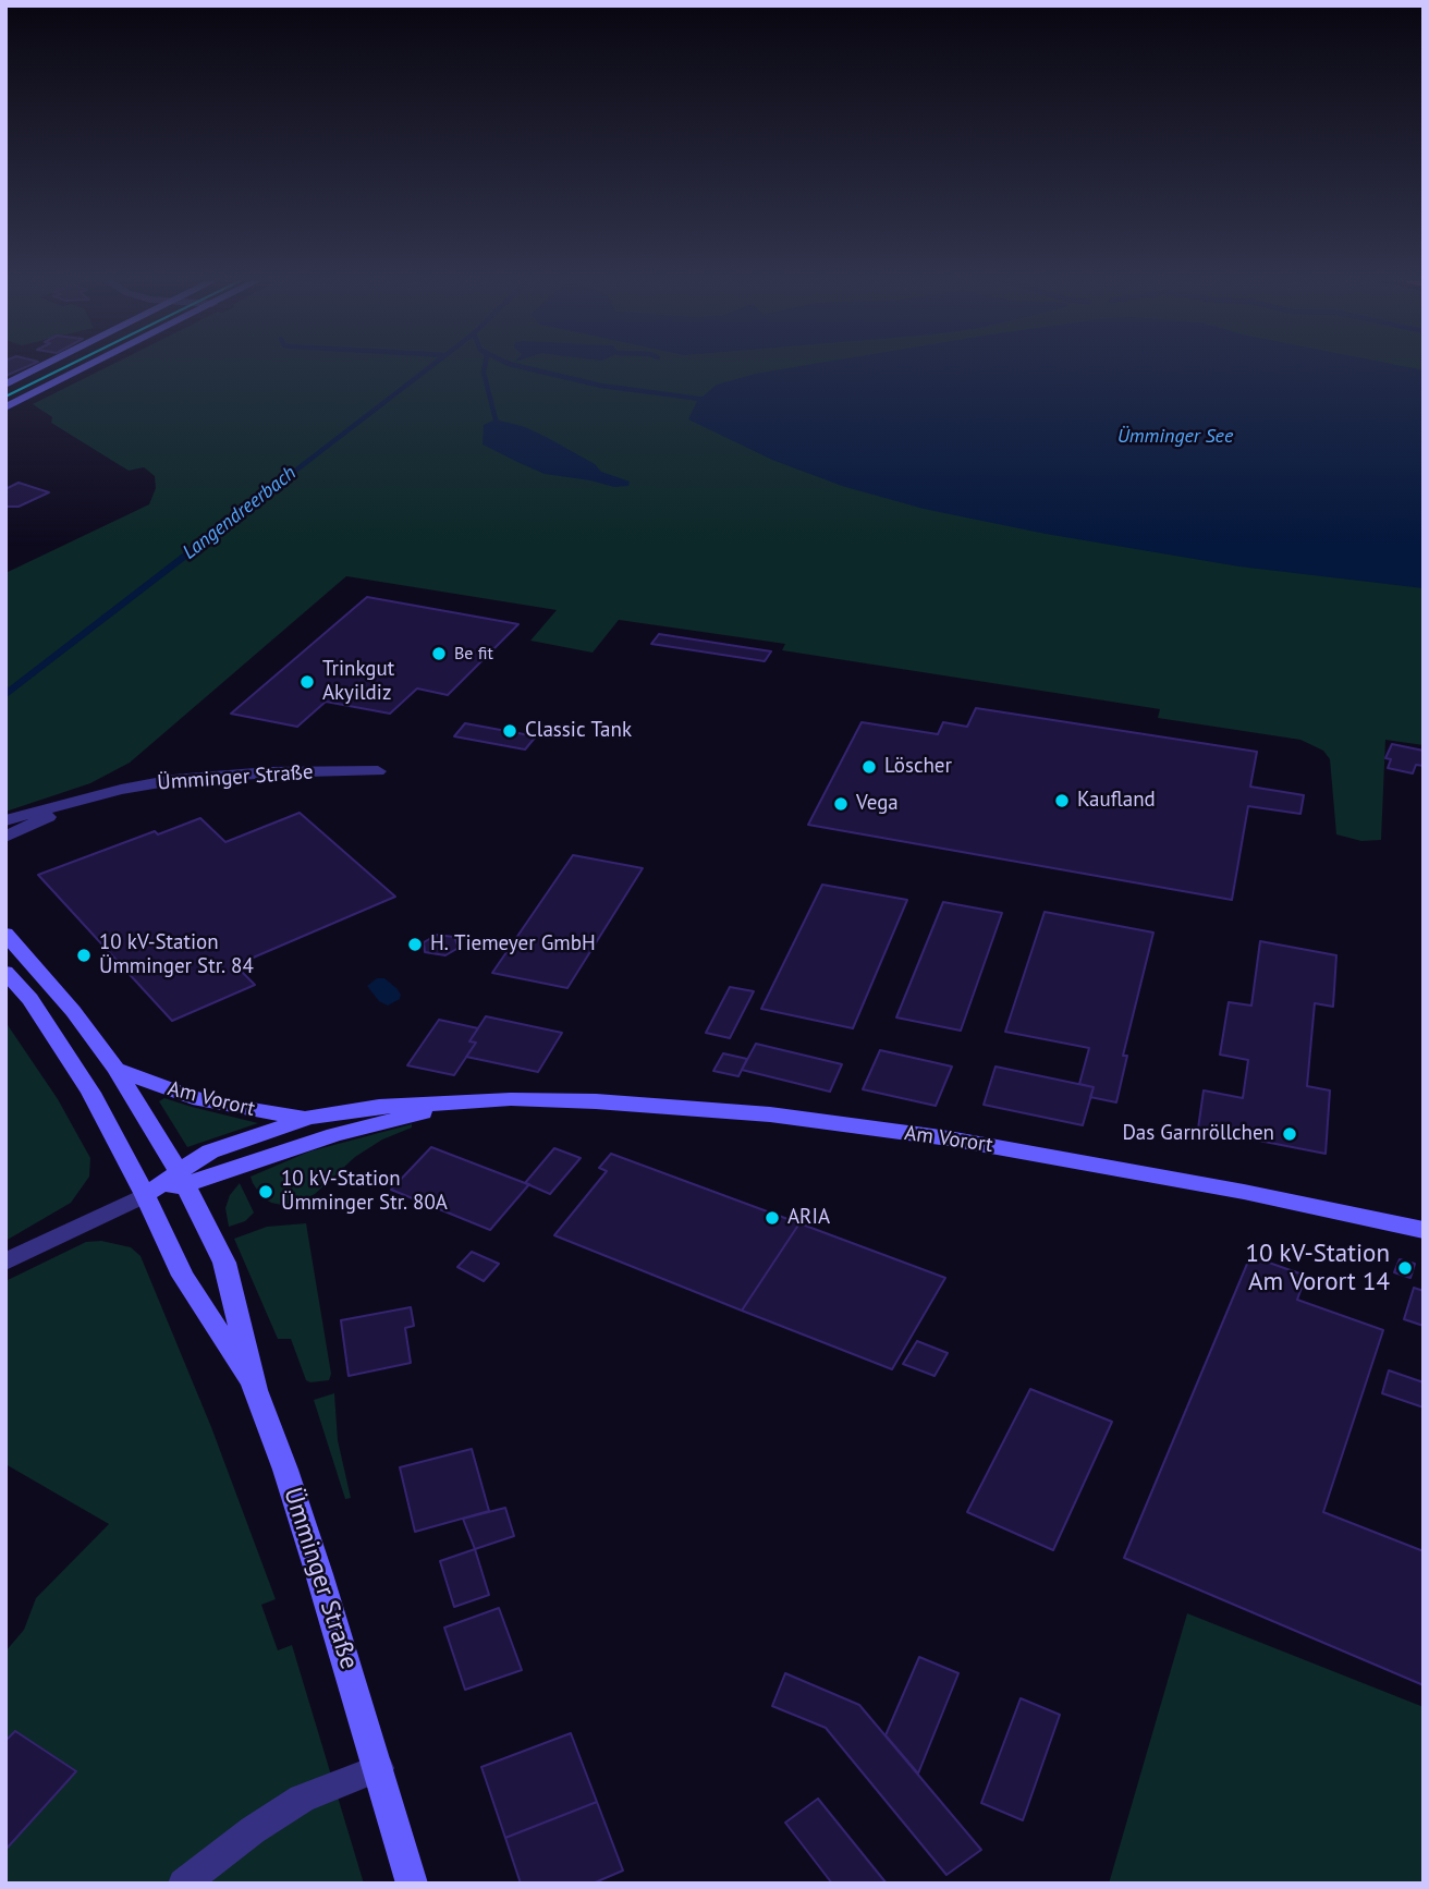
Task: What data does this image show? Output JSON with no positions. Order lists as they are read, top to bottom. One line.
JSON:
{"streets":{"street":["Ümminger Straße","Am Vorort"]},"crossings":[["Ümminger Straße","Am Vorort"]],"water":["Ümminger See","Langendreerbach"],"places":["Be fit","Trinkgut Akyildiz","Classic Tank","Löscher","Kaufland","Vega","H. Tiemeyer GmbH","10 kV-Station Ümminger Str. 84","Das Garnröllchen","10 kV-Station Ümminger Str. 80A","ARIA","10 kV-Station Am Vorort 14"]}
